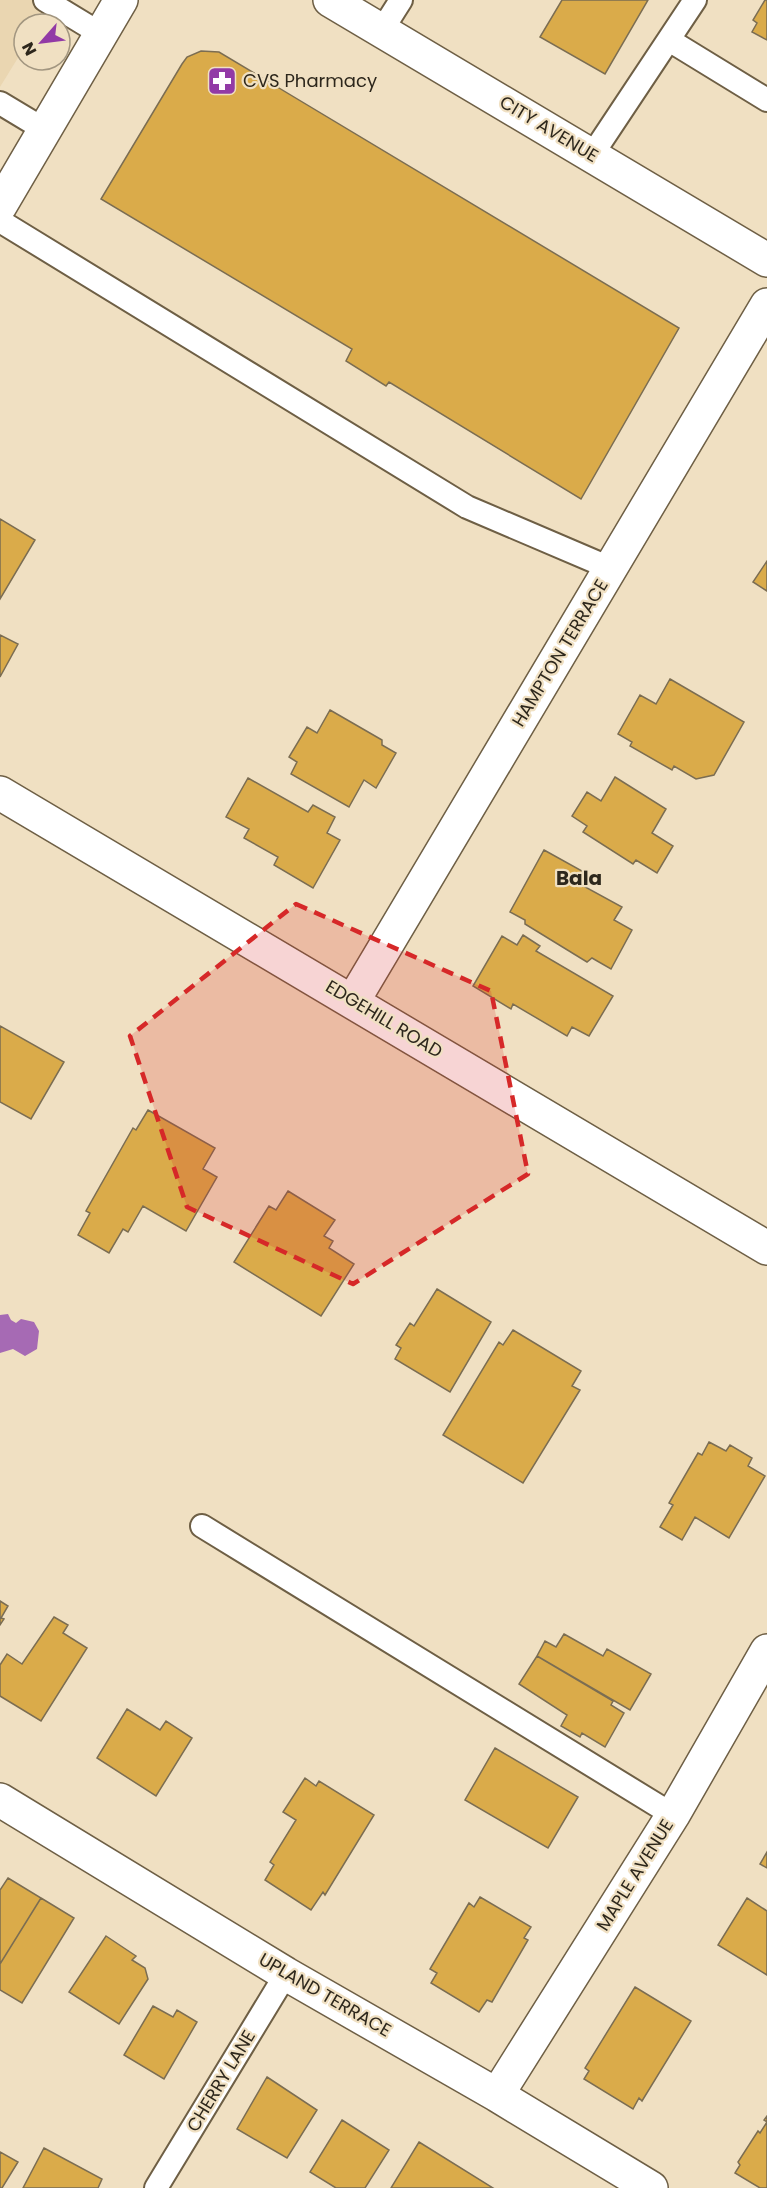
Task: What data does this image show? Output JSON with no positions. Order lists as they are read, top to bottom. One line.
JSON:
{"streets":{"main road":["CITY AVENUE","HAMPTON TERRACE","EDGEHILL ROAD","MAPLE AVENUE","UPLAND TERRACE"],"lane":["CHERRY LANE"]},"crossings":[["HAMPTON TERRACE","EDGEHILL ROAD"],["MAPLE AVENUE","UPLAND TERRACE"],["UPLAND TERRACE","CHERRY LANE"]],"districts":["Bala"],"places":{"pharmacy":["CVS Pharmacy"]},"north":"bottom left"}
